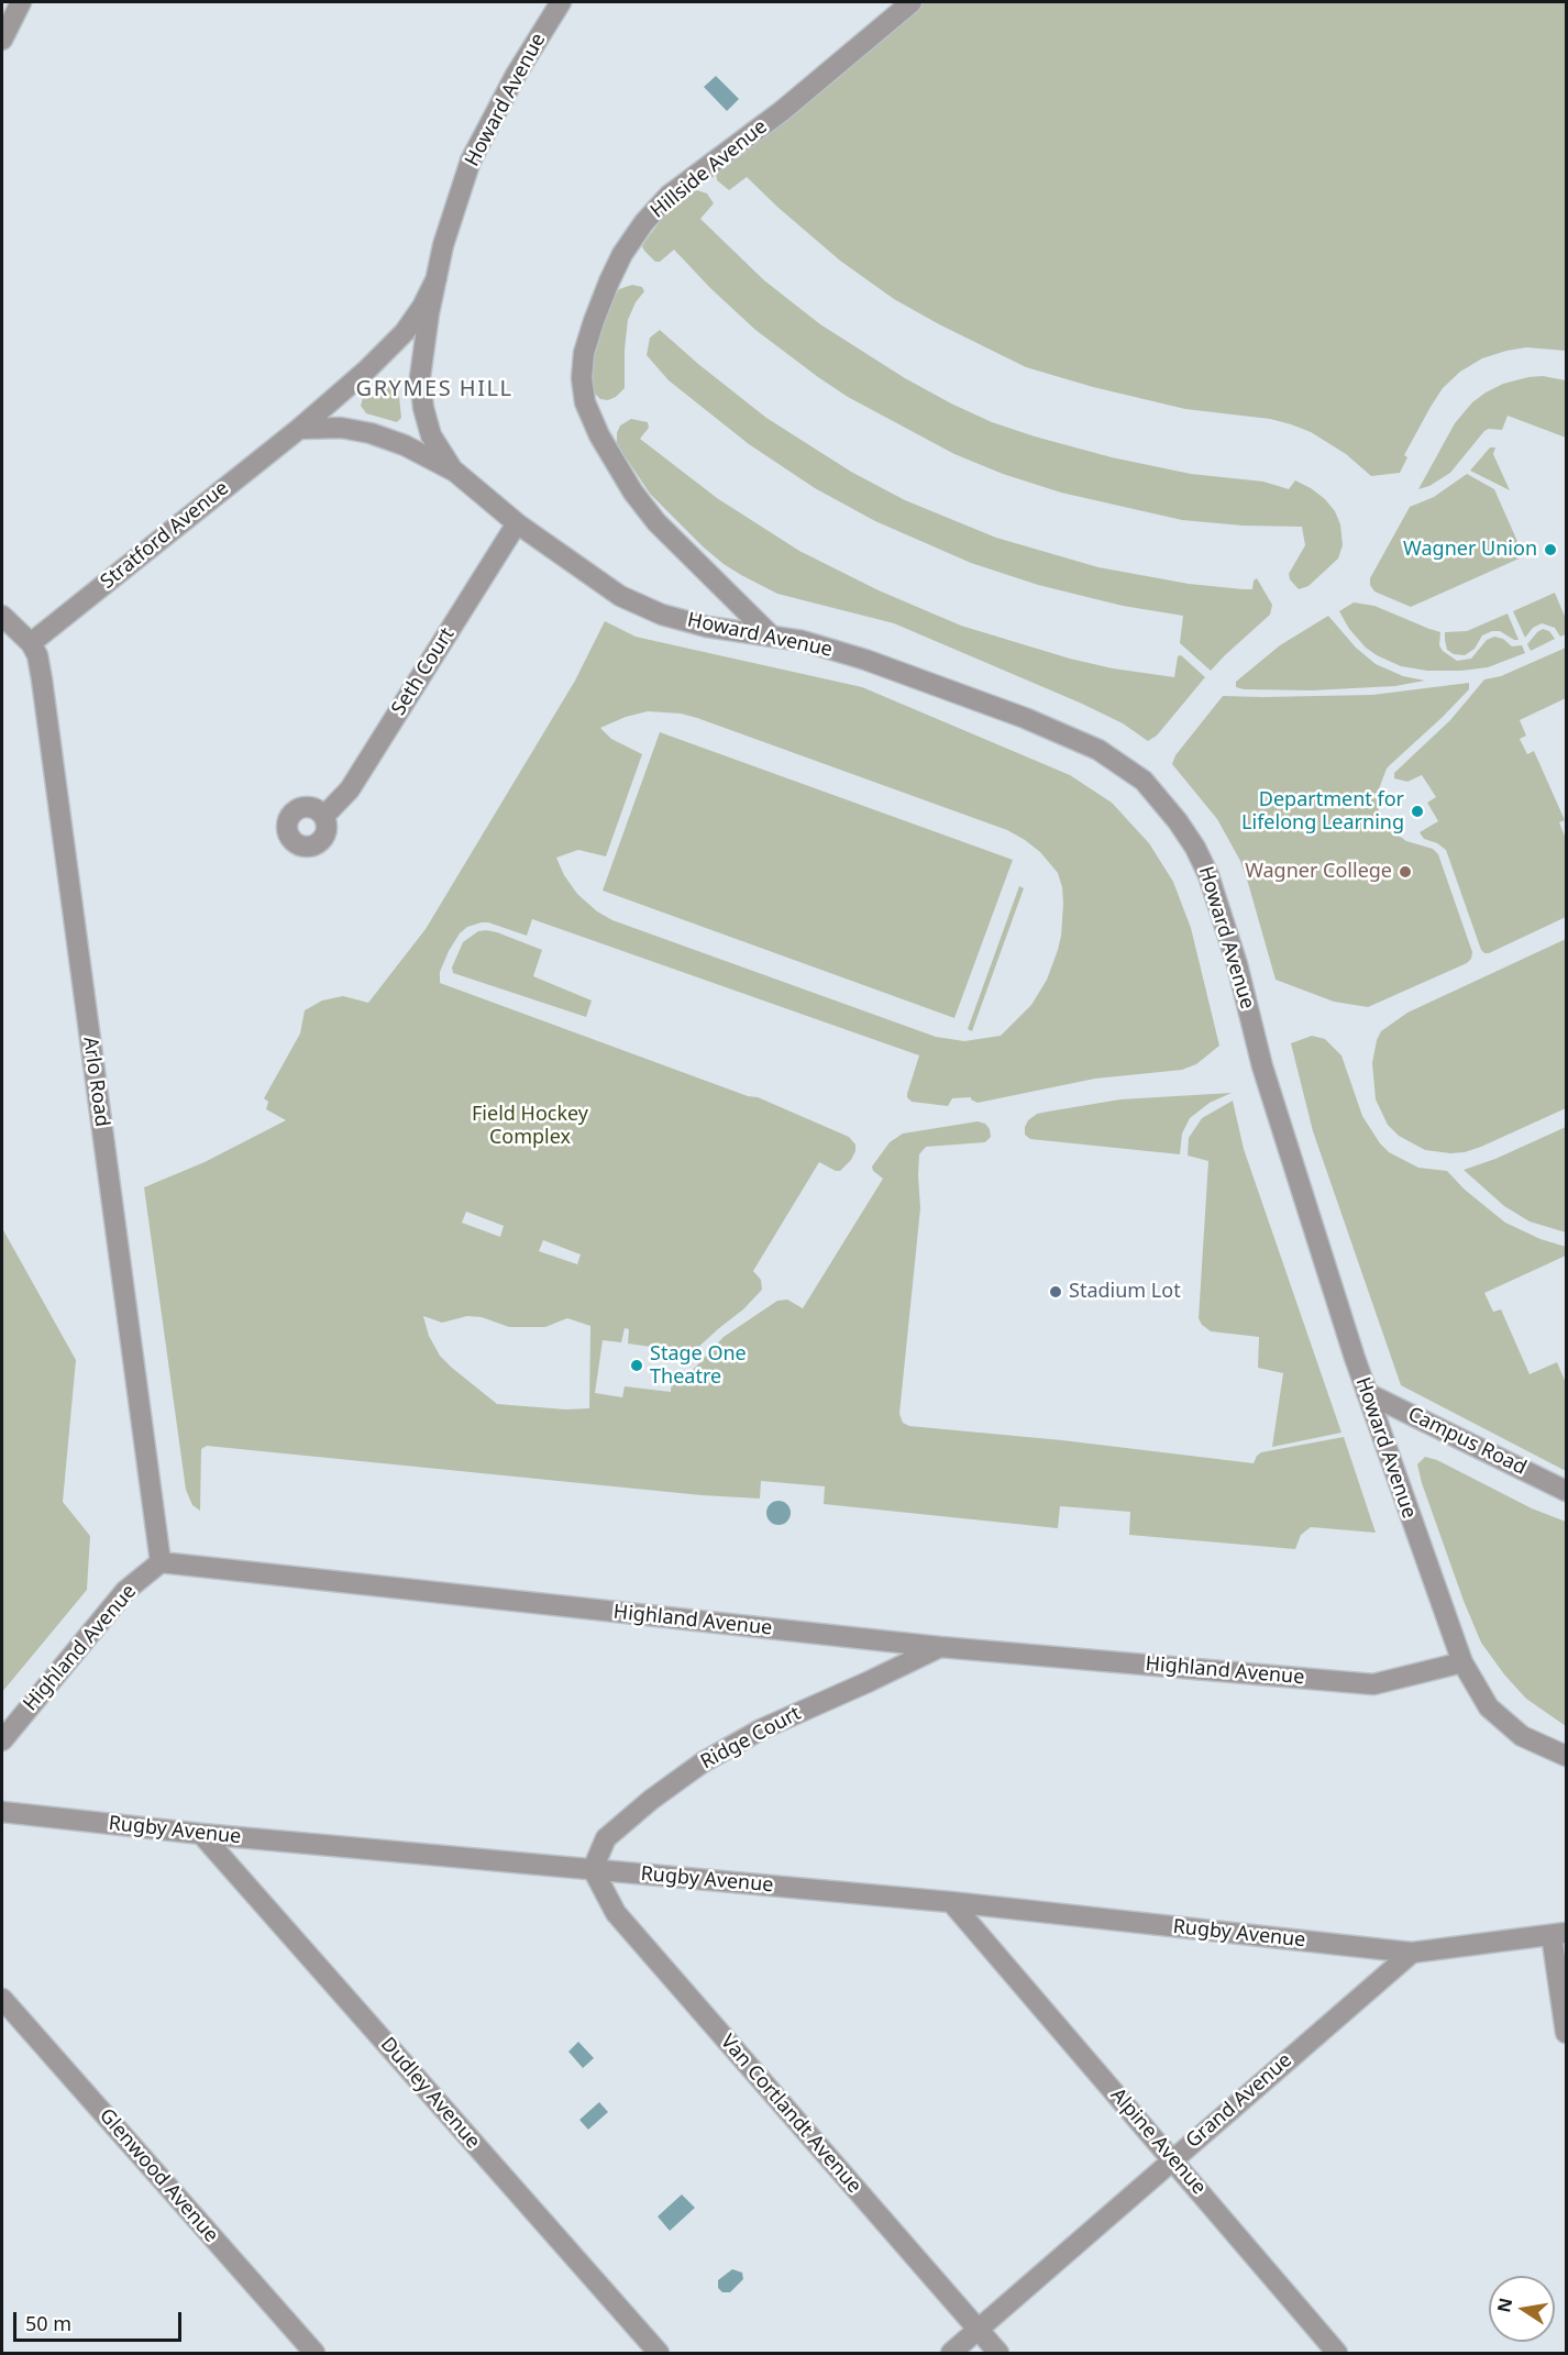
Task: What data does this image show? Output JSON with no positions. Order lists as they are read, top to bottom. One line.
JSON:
{"streets":{"street":["Howard Avenue","Hillside Avenue","Stratford Avenue","Seth Court","Arlo Road","Campus Road","Highland Avenue","Ridge Court","Rugby Avenue","Dudley Avenue","Grand Avenue","Van Cortlandt Avenue","Alpine Avenue","Glenwood Avenue"]},"crossings":[["Howard Avenue","Hillside Avenue"],["Howard Avenue","Stratford Avenue"],["Howard Avenue","Seth Court"],["Howard Avenue","Campus Road"],["Howard Avenue","Highland Avenue"],["Stratford Avenue","Arlo Road"],["Arlo Road","Highland Avenue"],["Highland Avenue","Ridge Court"],["Ridge Court","Rugby Avenue"],["Ridge Court","Van Cortlandt Avenue"],["Rugby Avenue","Dudley Avenue"],["Rugby Avenue","Grand Avenue"],["Rugby Avenue","Van Cortlandt Avenue"],["Rugby Avenue","Alpine Avenue"],["Grand Avenue","Van Cortlandt Avenue"],["Grand Avenue","Alpine Avenue"]],"districts":["GRYMES HILL"],"parks":["Field Hockey Complex"],"places":["Wagner Union","Department for Lifelong Learning","Wagner College","Stadium Lot","Stage One Theatre"],"scale_bar":"50 m","north":"left"}
